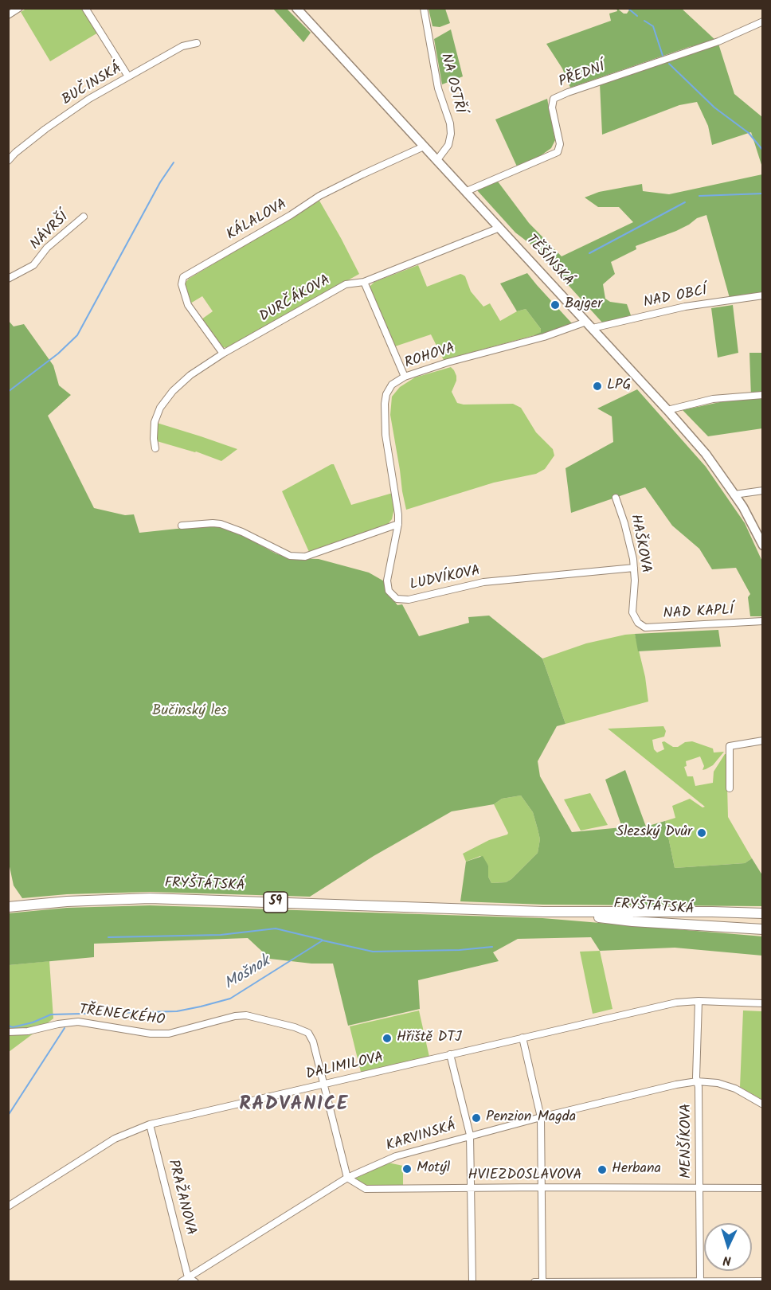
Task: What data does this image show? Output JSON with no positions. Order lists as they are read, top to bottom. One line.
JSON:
{"streets":{"main road":["TĚŠÍNSKÁ","FRYŠTÁTSKÁ","59"],"street":["PŘEDNÍ","NA OSTŘÍ","BUČINSKÁ","KÁLALOVA","NÁVRŠÍ","NAD OBCÍ","DURČÁKOVA","ROHOVA","HAŠKOVA","LUDVÍKOVA","NAD KAPLÍ","TŘENECKÉHO","DALIMILOVA","KARVINSKÁ","MENŠÍKOVA","HVIEZDOSLAVOVA","PRAŽANOVA"]},"crossings":[["PŘEDNÍ","TĚŠÍNSKÁ"],["NA OSTŘÍ","TĚŠÍNSKÁ"],["KÁLALOVA","TĚŠÍNSKÁ"],["KÁLALOVA","DURČÁKOVA"],["TĚŠÍNSKÁ","NAD OBCÍ"],["TĚŠÍNSKÁ","DURČÁKOVA"],["TĚŠÍNSKÁ","ROHOVA"],["NAD OBCÍ","ROHOVA"],["ROHOVA","LUDVÍKOVA"],["HAŠKOVA","LUDVÍKOVA"],["HAŠKOVA","NAD KAPLÍ"],["TŘENECKÉHO","DALIMILOVA"],["TŘENECKÉHO","KARVINSKÁ"],["TŘENECKÉHO","HVIEZDOSLAVOVA"],["DALIMILOVA","MENŠÍKOVA"],["DALIMILOVA","PRAŽANOVA"],["KARVINSKÁ","MENŠÍKOVA"],["KARVINSKÁ","HVIEZDOSLAVOVA"],["KARVINSKÁ","PRAŽANOVA"],["MENŠÍKOVA","HVIEZDOSLAVOVA"]],"districts":["RADVANICE"],"water":["Mošnok"],"parks":["Bučinský les"],"places":["Bajger","LPG","Slezský Dvůr","Hřiště DTJ","Penzion Magda","Motýl","Herbana"],"north":"bottom"}
